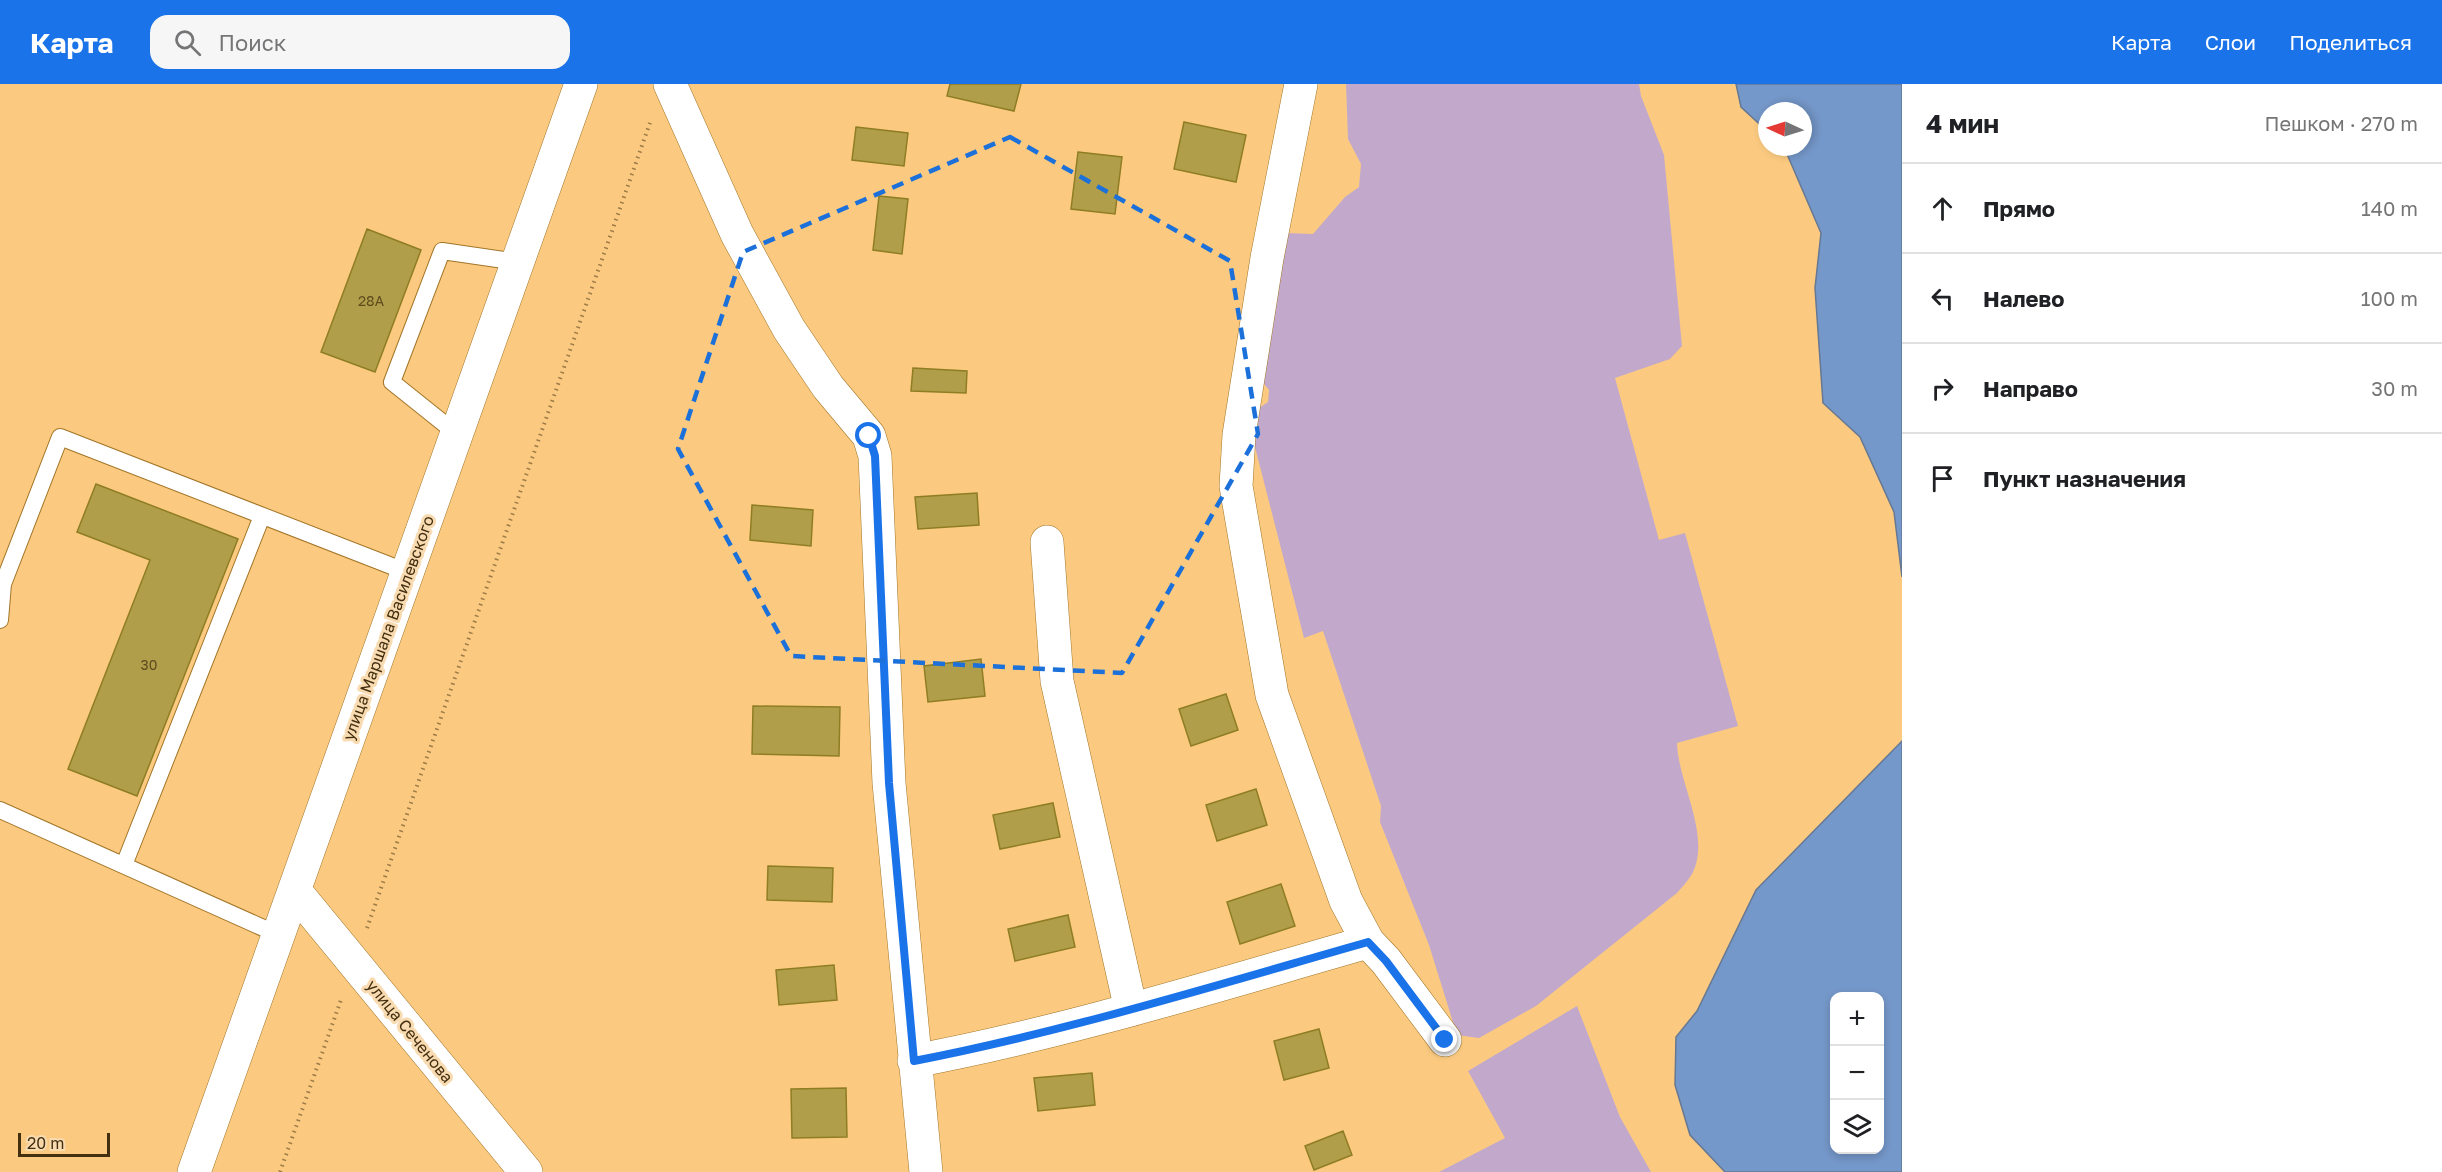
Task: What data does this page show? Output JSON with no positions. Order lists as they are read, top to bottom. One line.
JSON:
{"streets":{"street":["улица Маршала Василевского","улица Сеченова"]},"crossings":[["улица Маршала Василевского","улица Сеченова"]],"house_numbers":["28А","30"],"scale_bar":"20 m","north":"left","page":{"header":"Карта","search":"Поиск","nav":["Карта","Слои","Поделиться"],"heading":["4 мин","Пешком · 270 m"],"list":[["Прямо","140 m"],["Налево","100 m"],["Направо","30 m"],"Пункт назначения"],"map_buttons":["+","−"],"scale":"20 m"}}
